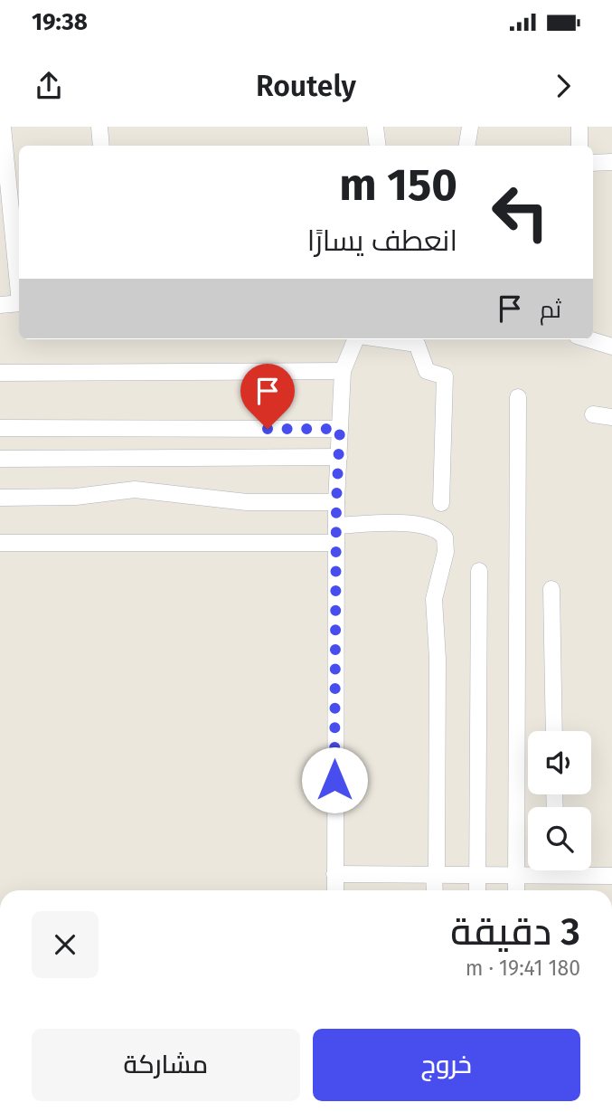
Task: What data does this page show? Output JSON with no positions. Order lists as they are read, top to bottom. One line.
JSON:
{"page":{"status":"19:38","header":"Routely","turn":["150 m","انعطف يسارًا"],"then":"ثم","heading":["3 دقيقة","180 m · 19:41"],"buttons":["خروج","مشاركة"]}}
